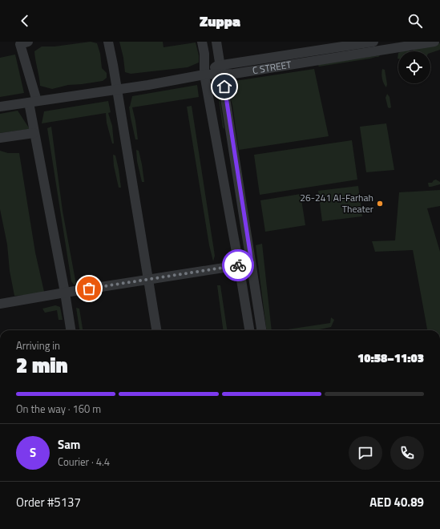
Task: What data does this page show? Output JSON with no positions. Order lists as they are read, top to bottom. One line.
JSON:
{"streets":{"street":["C STREET"]},"places":["26-241 Al-Farhah Theater"],"page":{"header":"Zuppa","heading":["2 min","Arriving in","10:58–11:03"],"panel":["Sam","Courier · 4.4","Order #5137","AED 40.89"],"bar":"On the way · 160 m","round":"S"}}
